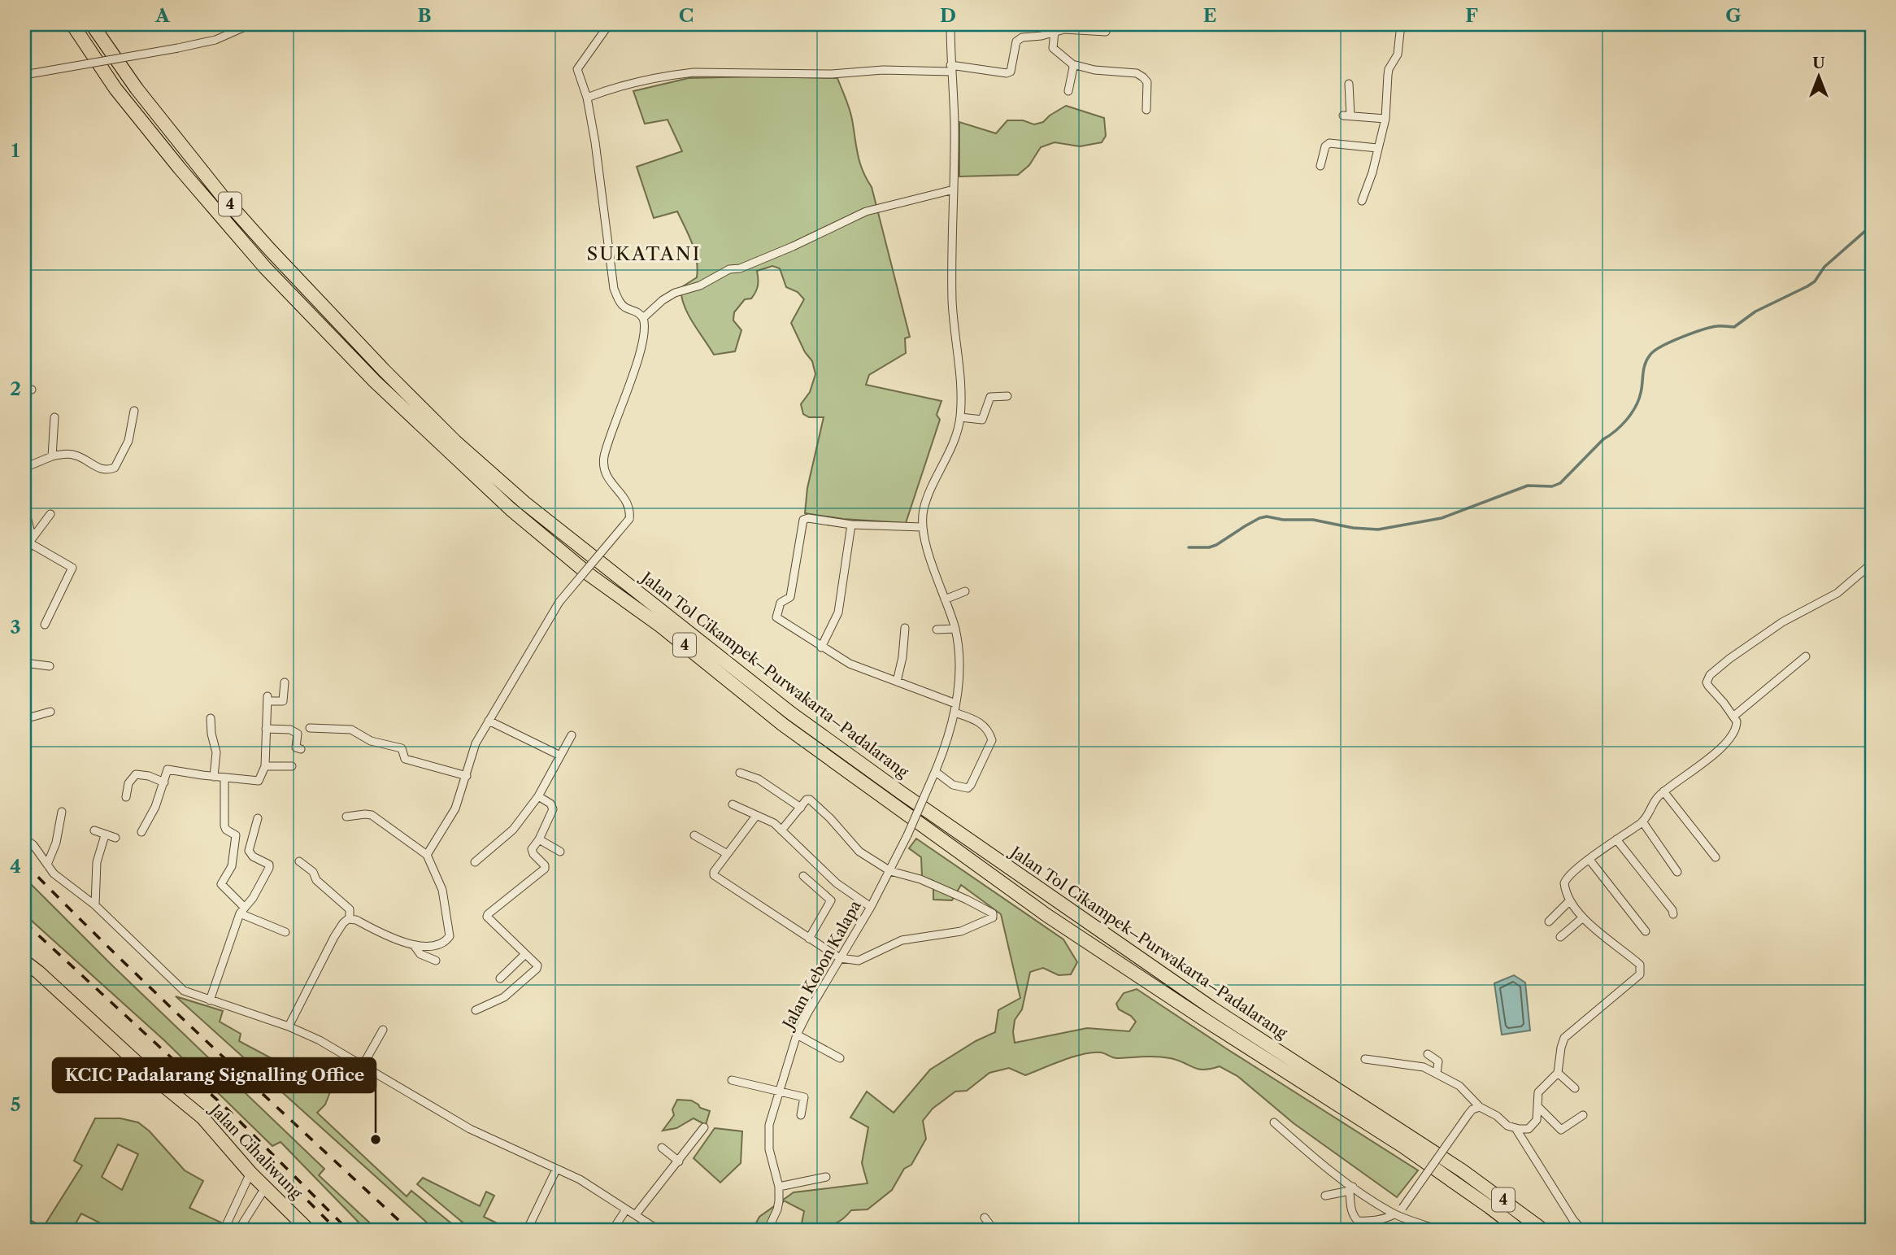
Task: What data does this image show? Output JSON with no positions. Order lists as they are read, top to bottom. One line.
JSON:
{"streets":{"highway":["4","Jalan Tol Cikampek–Purwakarta–Padalarang","Jalan Cihaliwung"],"street":["Jalan Kebon Kalapa"]},"districts":["SUKATANI"],"places":["KCIC Padalarang Signalling Office"],"north":"top","grid":{"columns":["A","B","C","D","E","F","G"],"rows":["1","2","3","4","5"]}}
